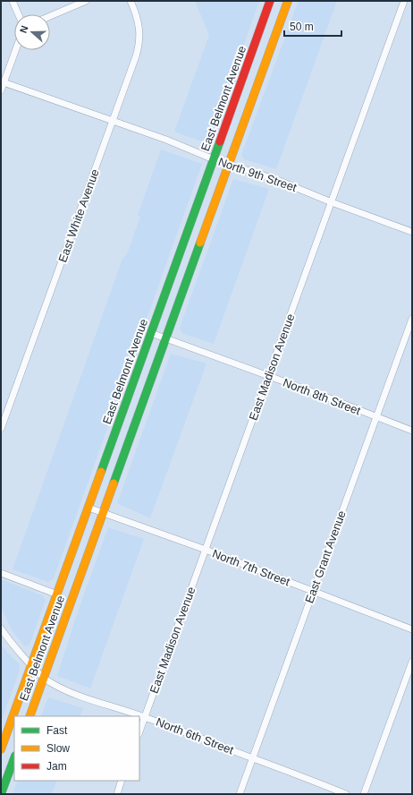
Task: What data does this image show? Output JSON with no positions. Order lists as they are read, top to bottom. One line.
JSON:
{"streets":{"main road":["East Belmont Avenue"],"street":["North 9th Street","East White Avenue","East Madison Avenue","North 8th Street","East Grant Avenue","North 7th Street","North 6th Street"]},"crossings":[["East Belmont Avenue","North 9th Street"],["East Belmont Avenue","North 8th Street"],["East Belmont Avenue","North 7th Street"],["East Belmont Avenue","North 6th Street"],["North 9th Street","East White Avenue"],["North 9th Street","East Madison Avenue"],["East Madison Avenue","North 8th Street"],["East Madison Avenue","North 7th Street"],["East Madison Avenue","North 6th Street"],["North 8th Street","East Grant Avenue"],["East Grant Avenue","North 7th Street"],["East Grant Avenue","North 6th Street"]],"legend":["Fast","Slow","Jam"],"scale_bar":"50 m","north":"left"}
